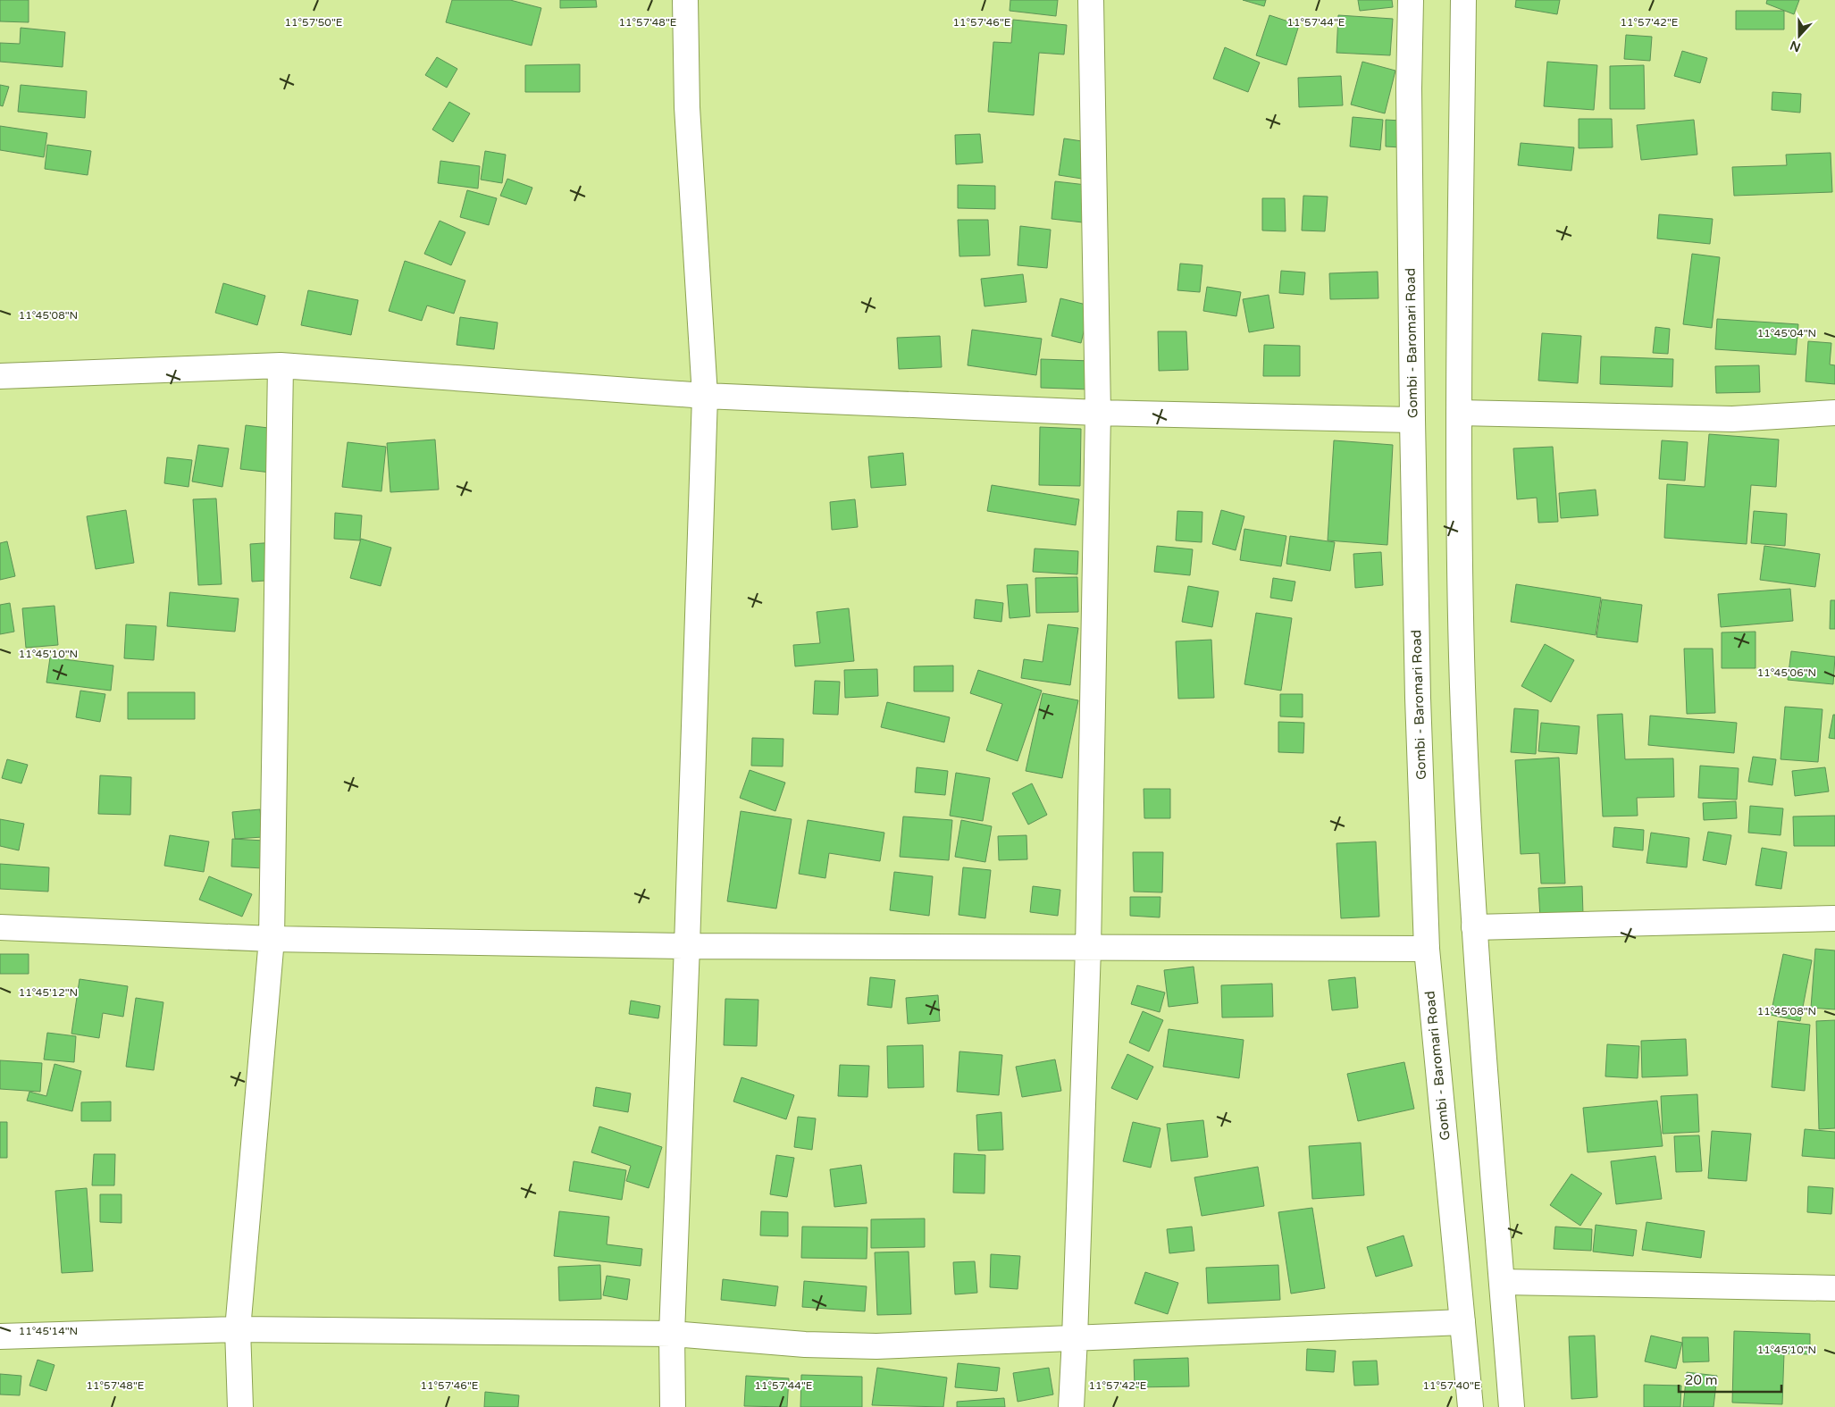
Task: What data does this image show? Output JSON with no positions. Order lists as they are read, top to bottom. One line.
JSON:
{"streets":{"street":["Gombi - Baromari Road"]},"scale_bar":"20 m","north":"bottom","coordinates":["11°57'48\"E","11°57'46\"E","11°57'44\"E","11°57'42\"E","11°57'50\"E","11°45'08\"N","11°45'04\"N","11°45'10\"N","11°45'06\"N","11°45'12\"N","11°45'14\"N","11°57'40\"E"]}
